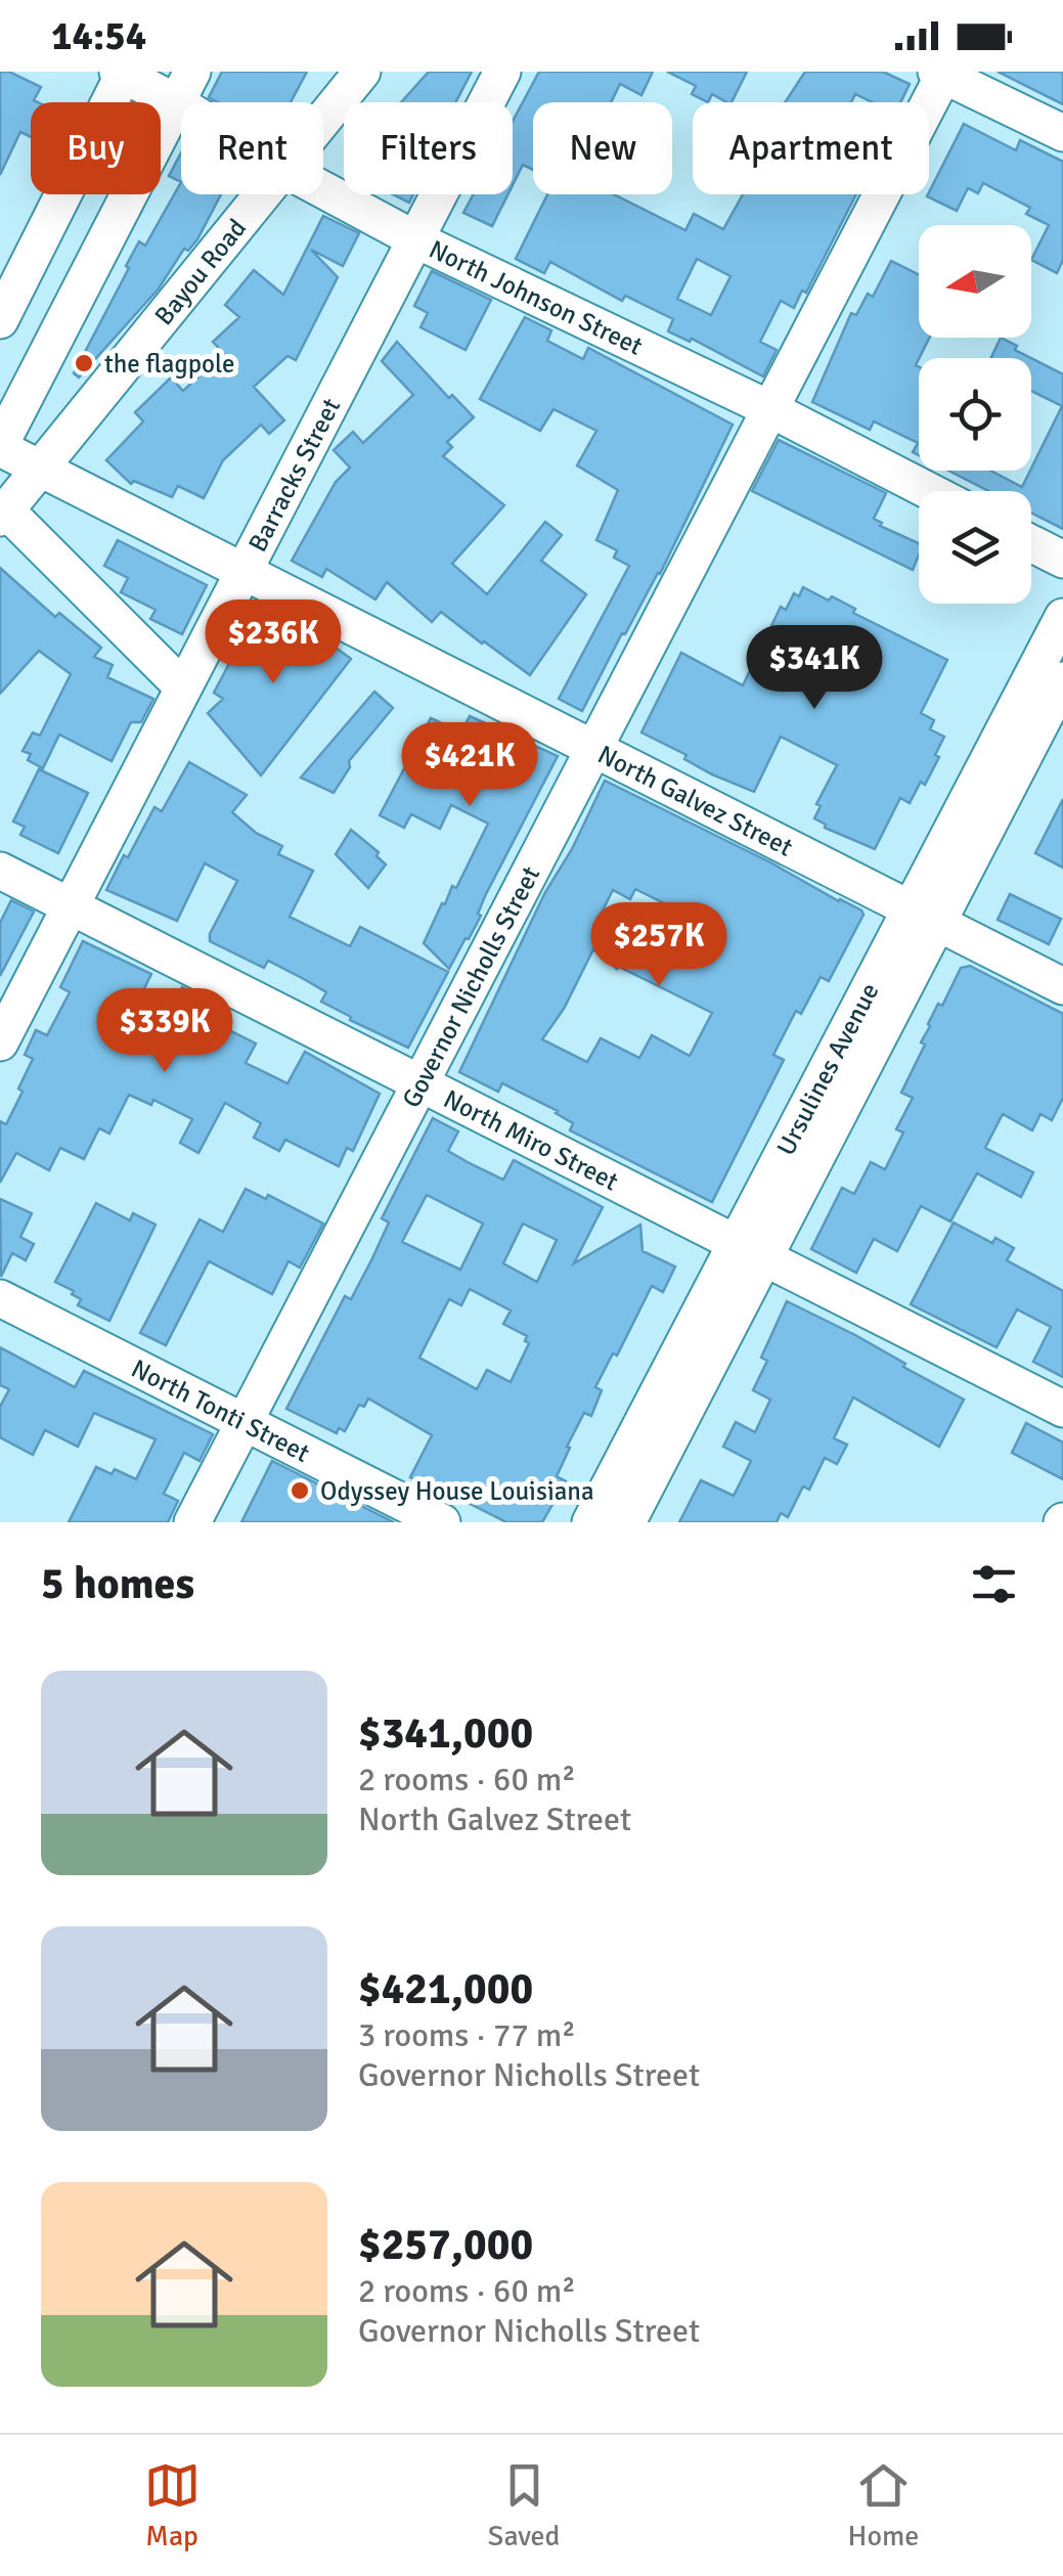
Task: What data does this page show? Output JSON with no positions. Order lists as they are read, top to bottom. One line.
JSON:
{"streets":{"street":["Bayou Road","North Johnson Street","Barracks Street","North Galvez Street","Governor Nicholls Street","Ursulines Avenue","North Miro Street","North Tonti Street"]},"crossings":[["Bayou Road","North Galvez Street"],["North Johnson Street","Barracks Street"],["North Johnson Street","Governor Nicholls Street"],["Barracks Street","North Galvez Street"],["Barracks Street","North Miro Street"],["North Galvez Street","Governor Nicholls Street"],["North Galvez Street","Ursulines Avenue"],["Governor Nicholls Street","North Miro Street"],["Governor Nicholls Street","North Tonti Street"],["Ursulines Avenue","North Miro Street"]],"places":["the flagpole","Odyssey House Louisiana"],"north":"left","page":{"status":"14:54","chip":["Buy","Rent","Filters","New","Apartment"],"price":["$236K","$341K","$421K","$257K","$339K"],"heading":"5 homes","list":[{"name":"$341,000","note":"2 rooms · 60 m² · North Galvez Street"},{"name":"$421,000","note":"3 rooms · 77 m² · Governor Nicholls Street"},{"name":"$257,000","note":"2 rooms · 60 m² · Governor Nicholls Street"}],"tabs":["Map","Saved","Home"]}}
